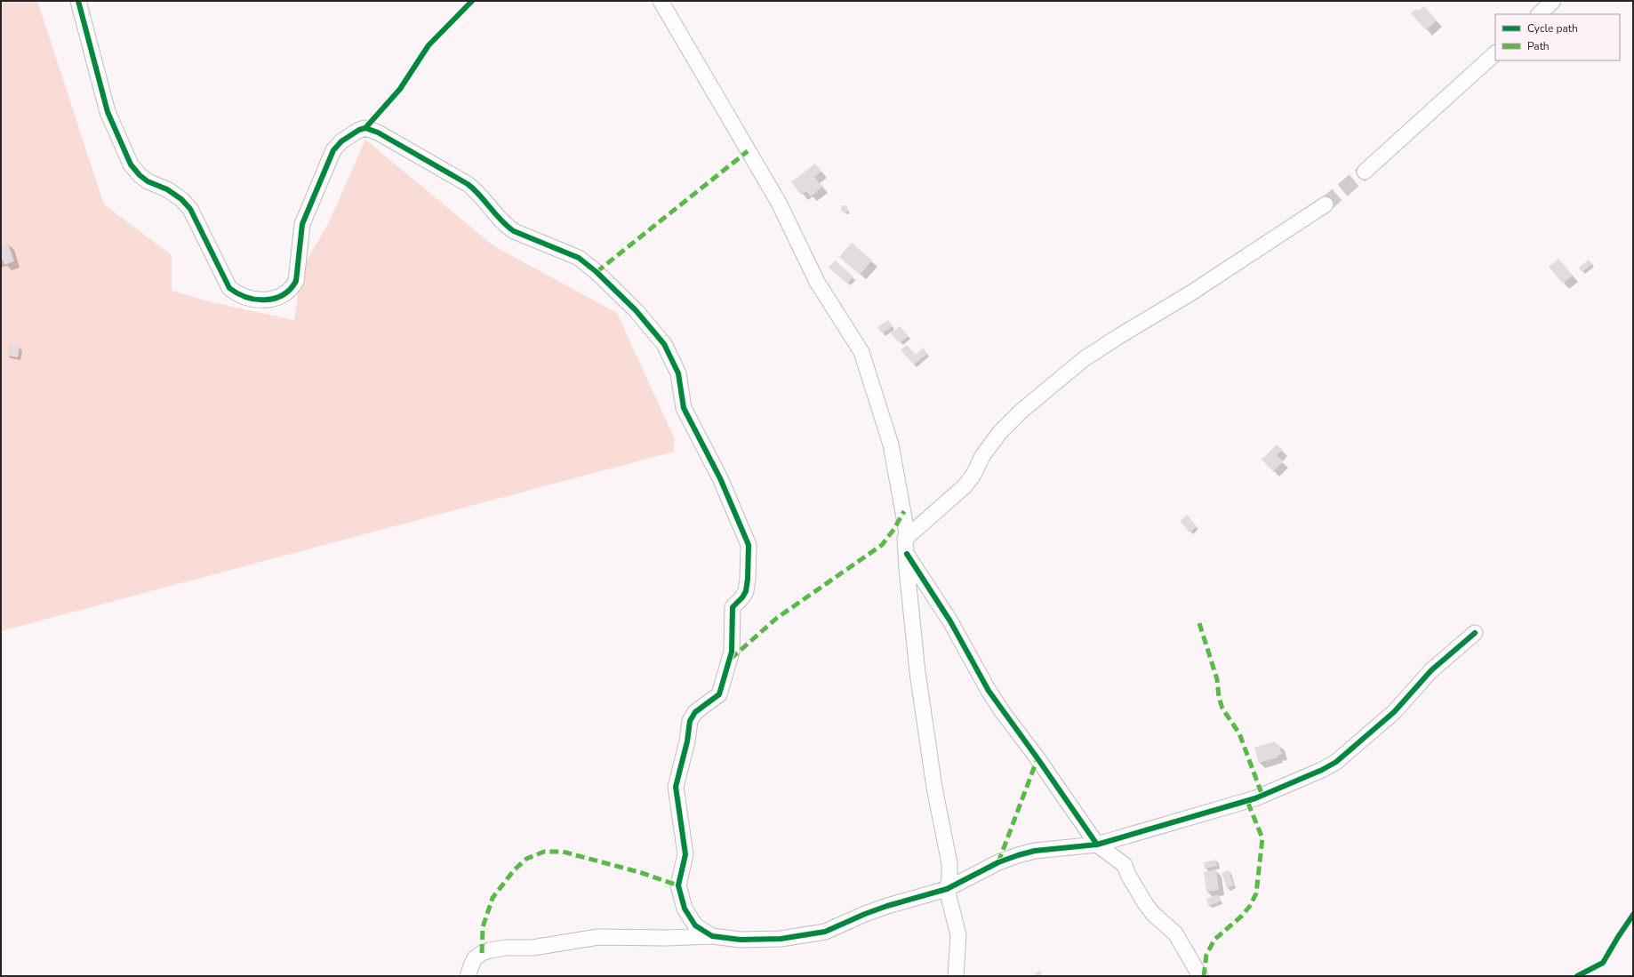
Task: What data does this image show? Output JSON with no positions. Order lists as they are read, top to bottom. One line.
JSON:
{"legend":["Cycle path","Path"]}
